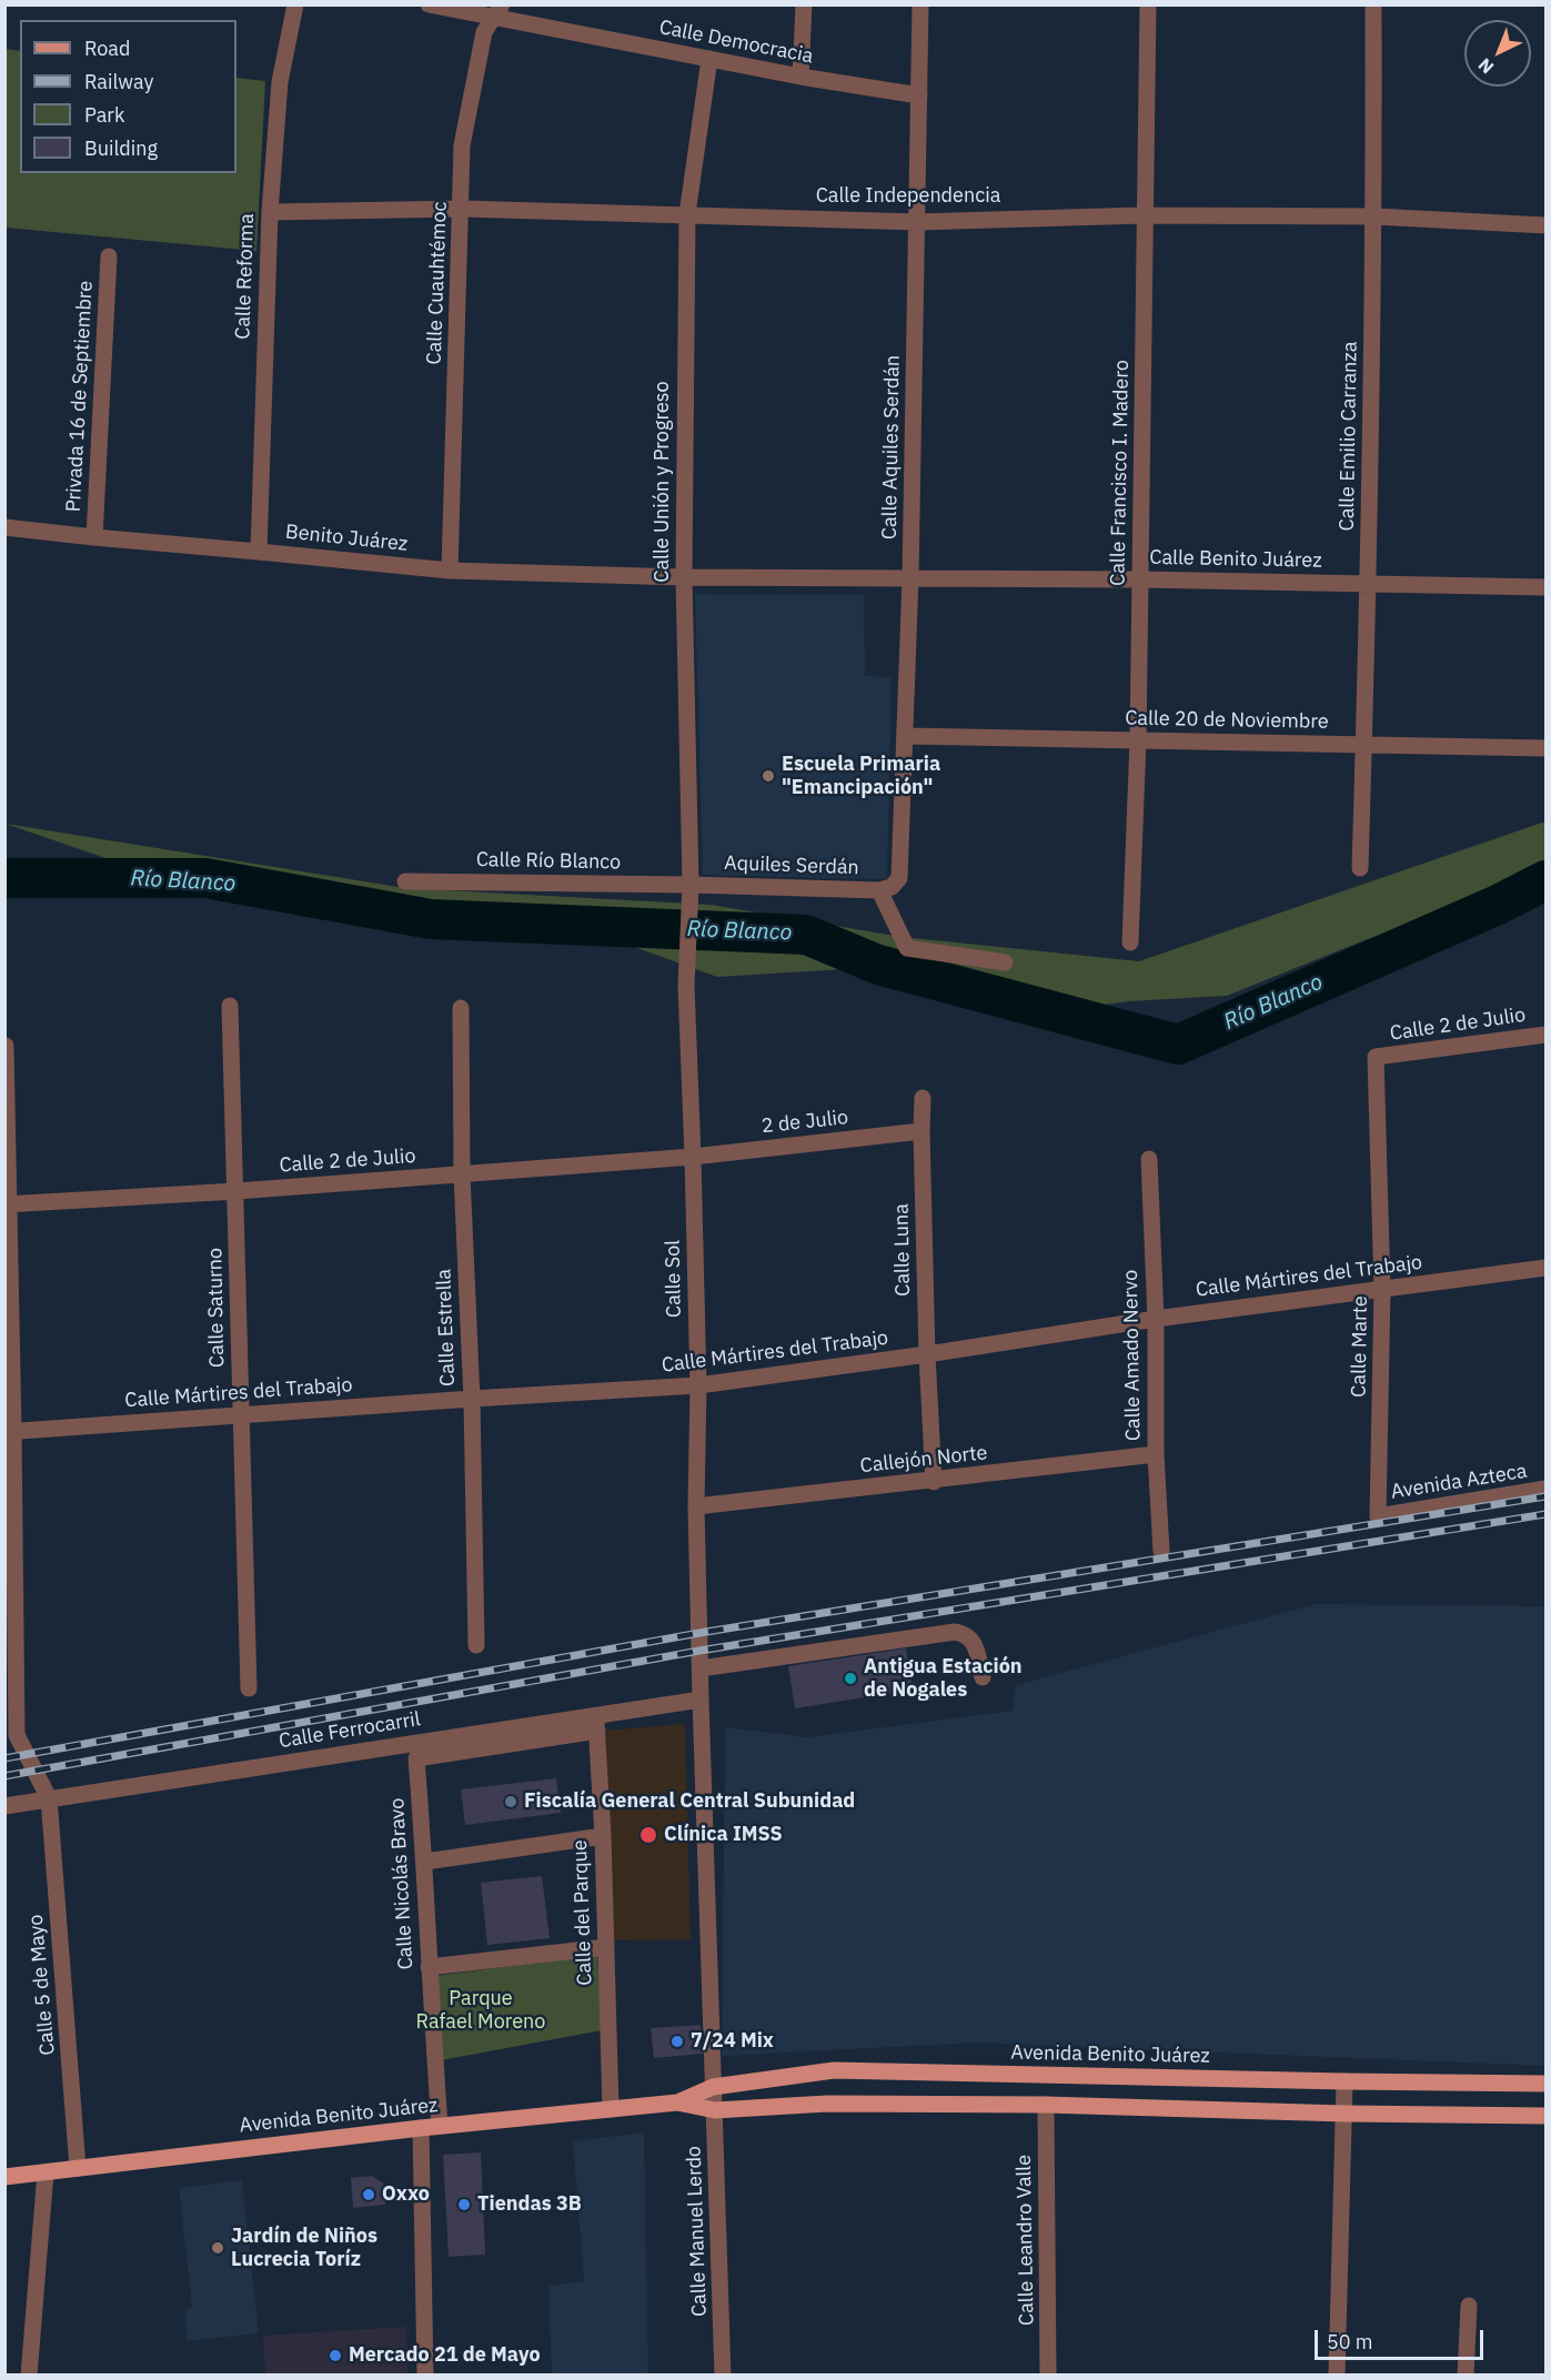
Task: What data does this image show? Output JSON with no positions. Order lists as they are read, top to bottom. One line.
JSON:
{"streets":{"main road":["Avenida Benito Juárez"],"street":["Calle Democracia","Calle Independencia","Calle Reforma","Calle Cuauhtémoc","Privada 16 de Septiembre","Calle Emilio Carranza","Calle Aquiles Serdán","Calle Francisco I. Madero","Calle Unión y Progreso","Benito Juárez","Calle Benito Juárez","Calle 20 de Noviembre","Calle Río Blanco","Aquiles Serdán","Calle 2 de Julio","2 de Julio","Calle Luna","Calle Mártires del Trabajo","Calle Sol","Calle Saturno","Calle Estrella","Calle Marte","Calle Amado Nervo","Callejón Norte","Avenida Azteca","Calle Ferrocarril","Calle Nicolás Bravo","Calle del Parque","Calle 5 de Mayo","Calle Manuel Lerdo","Calle Leandro Valle"]},"crossings":[["Calle Democracia","Calle Cuauhtémoc"],["Calle Democracia","Calle Aquiles Serdán"],["Calle Democracia","Calle Unión y Progreso"],["Calle Independencia","Calle Reforma"],["Calle Independencia","Calle Cuauhtémoc"],["Calle Independencia","Calle Emilio Carranza"],["Calle Independencia","Calle Aquiles Serdán"],["Calle Independencia","Calle Francisco I. Madero"],["Calle Independencia","Calle Unión y Progreso"],["Calle Reforma","Benito Juárez"],["Calle Cuauhtémoc","Benito Juárez"],["Privada 16 de Septiembre","Benito Juárez"],["Calle Emilio Carranza","Calle Benito Juárez"],["Calle Emilio Carranza","Calle 20 de Noviembre"],["Calle Aquiles Serdán","Calle Benito Juárez"],["Calle Aquiles Serdán","Calle 20 de Noviembre"],["Calle Aquiles Serdán","Aquiles Serdán"],["Calle Francisco I. Madero","Calle Benito Juárez"],["Calle Francisco I. Madero","Calle 20 de Noviembre"],["Calle Unión y Progreso","Benito Juárez"],["Calle Unión y Progreso","Calle Benito Juárez"],["Calle Unión y Progreso","Calle Río Blanco"],["Calle Unión y Progreso","Aquiles Serdán"],["Calle Unión y Progreso","Calle Sol"],["Benito Juárez","Calle Benito Juárez"],["Calle Río Blanco","Aquiles Serdán"],["Calle 2 de Julio","2 de Julio"],["Calle 2 de Julio","Calle Sol"],["Calle 2 de Julio","Calle Saturno"],["Calle 2 de Julio","Calle Estrella"],["Calle 2 de Julio","Calle Marte"],["2 de Julio","Calle Luna"],["2 de Julio","Calle Sol"],["Calle Luna","Calle Mártires del Trabajo"],["Calle Luna","Callejón Norte"],["Calle Mártires del Trabajo","Calle Sol"],["Calle Mártires del Trabajo","Calle Saturno"],["Calle Mártires del Trabajo","Calle Estrella"],["Calle Mártires del Trabajo","Calle Marte"],["Calle Mártires del Trabajo","Calle Amado Nervo"],["Calle Sol","Callejón Norte"],["Calle Sol","Calle Ferrocarril"],["Calle Sol","Calle Manuel Lerdo"],["Calle Marte","Avenida Azteca"],["Calle Amado Nervo","Callejón Norte"],["Calle Ferrocarril","Calle Nicolás Bravo"],["Calle Ferrocarril","Calle del Parque"],["Calle Ferrocarril","Calle 5 de Mayo"],["Calle Ferrocarril","Calle Manuel Lerdo"],["Calle Nicolás Bravo","Calle del Parque"],["Calle Nicolás Bravo","Avenida Benito Juárez"],["Calle del Parque","Avenida Benito Juárez"],["Calle 5 de Mayo","Avenida Benito Juárez"],["Avenida Benito Juárez","Calle Manuel Lerdo"],["Avenida Benito Juárez","Calle Leandro Valle"]],"water":["Río Blanco"],"parks":["Parque Rafael Moreno"],"places":["Escuela Primaria \"Emancipación\"","Antigua Estación de Nogales","Fiscalía General Central Subunidad","Clínica IMSS","7/24 Mix","Oxxo","Tiendas 3B","Jardín de Niños Lucrecia Toríz","Mercado 21 de Mayo"],"legend":["Road","Railway","Park","Building"],"scale_bar":"50 m","north":"bottom left"}
